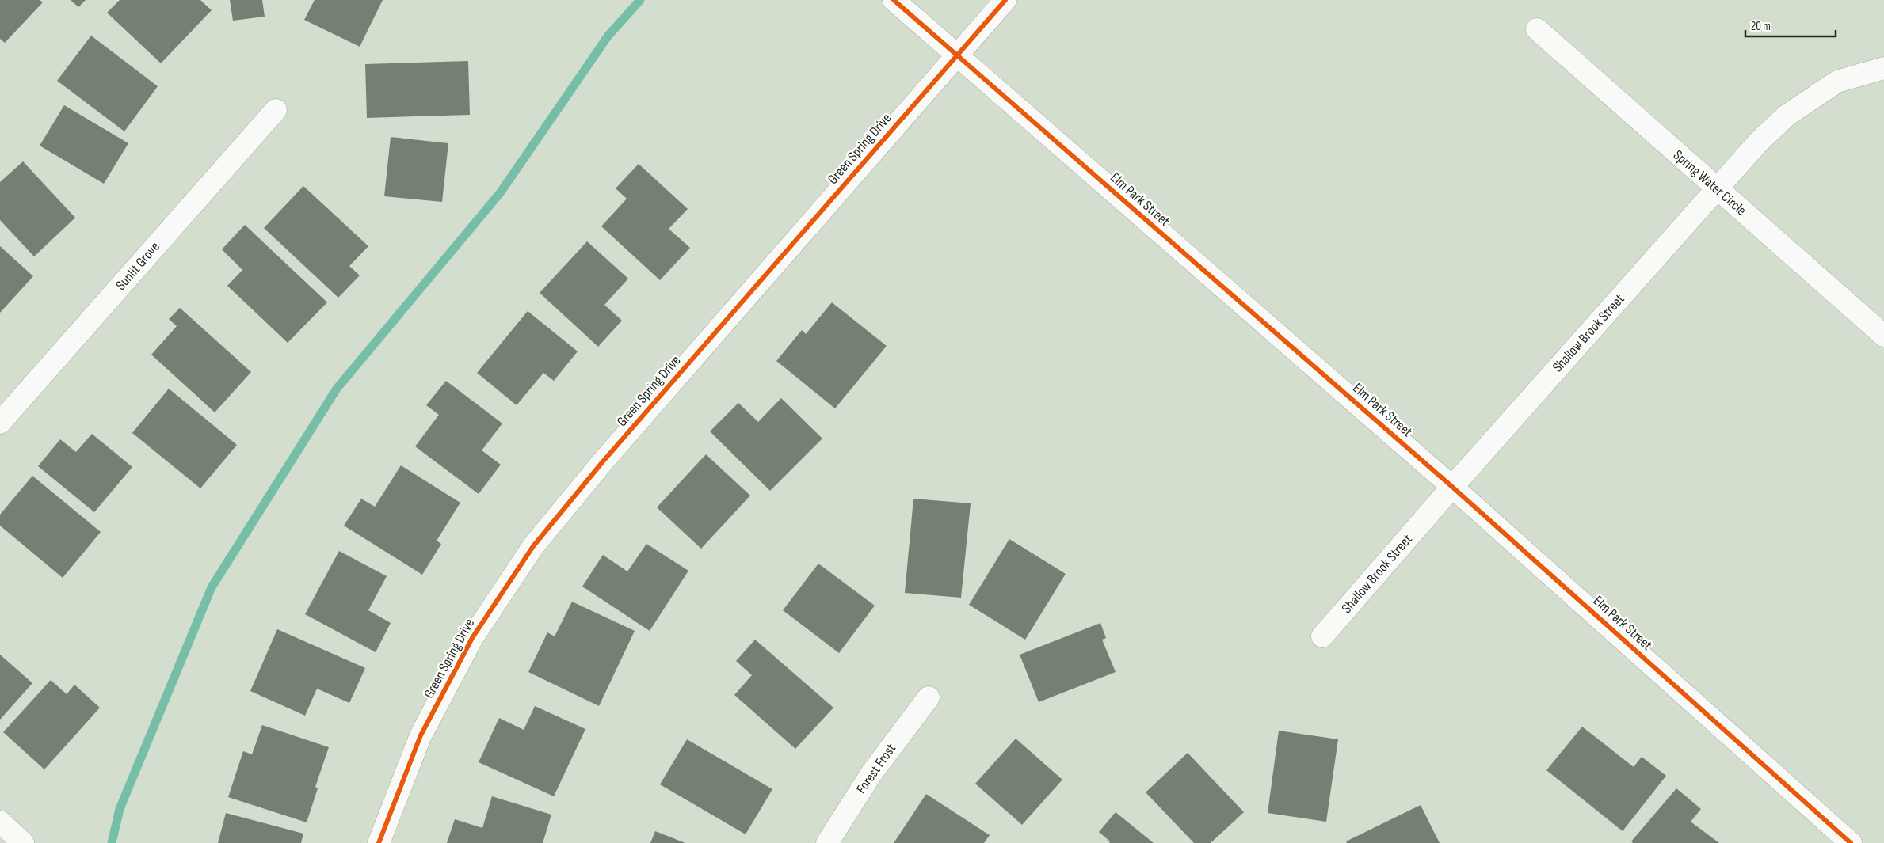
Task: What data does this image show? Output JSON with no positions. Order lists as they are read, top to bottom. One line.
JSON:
{"streets":{"street":["Green Spring Drive","Spring Water Circle","Elm Park Street","Sunlit Grove","Shallow Brook Street","Forest Frost"]},"crossings":[["Green Spring Drive","Elm Park Street"],["Spring Water Circle","Shallow Brook Street"],["Elm Park Street","Shallow Brook Street"]],"scale_bar":"20 m"}
